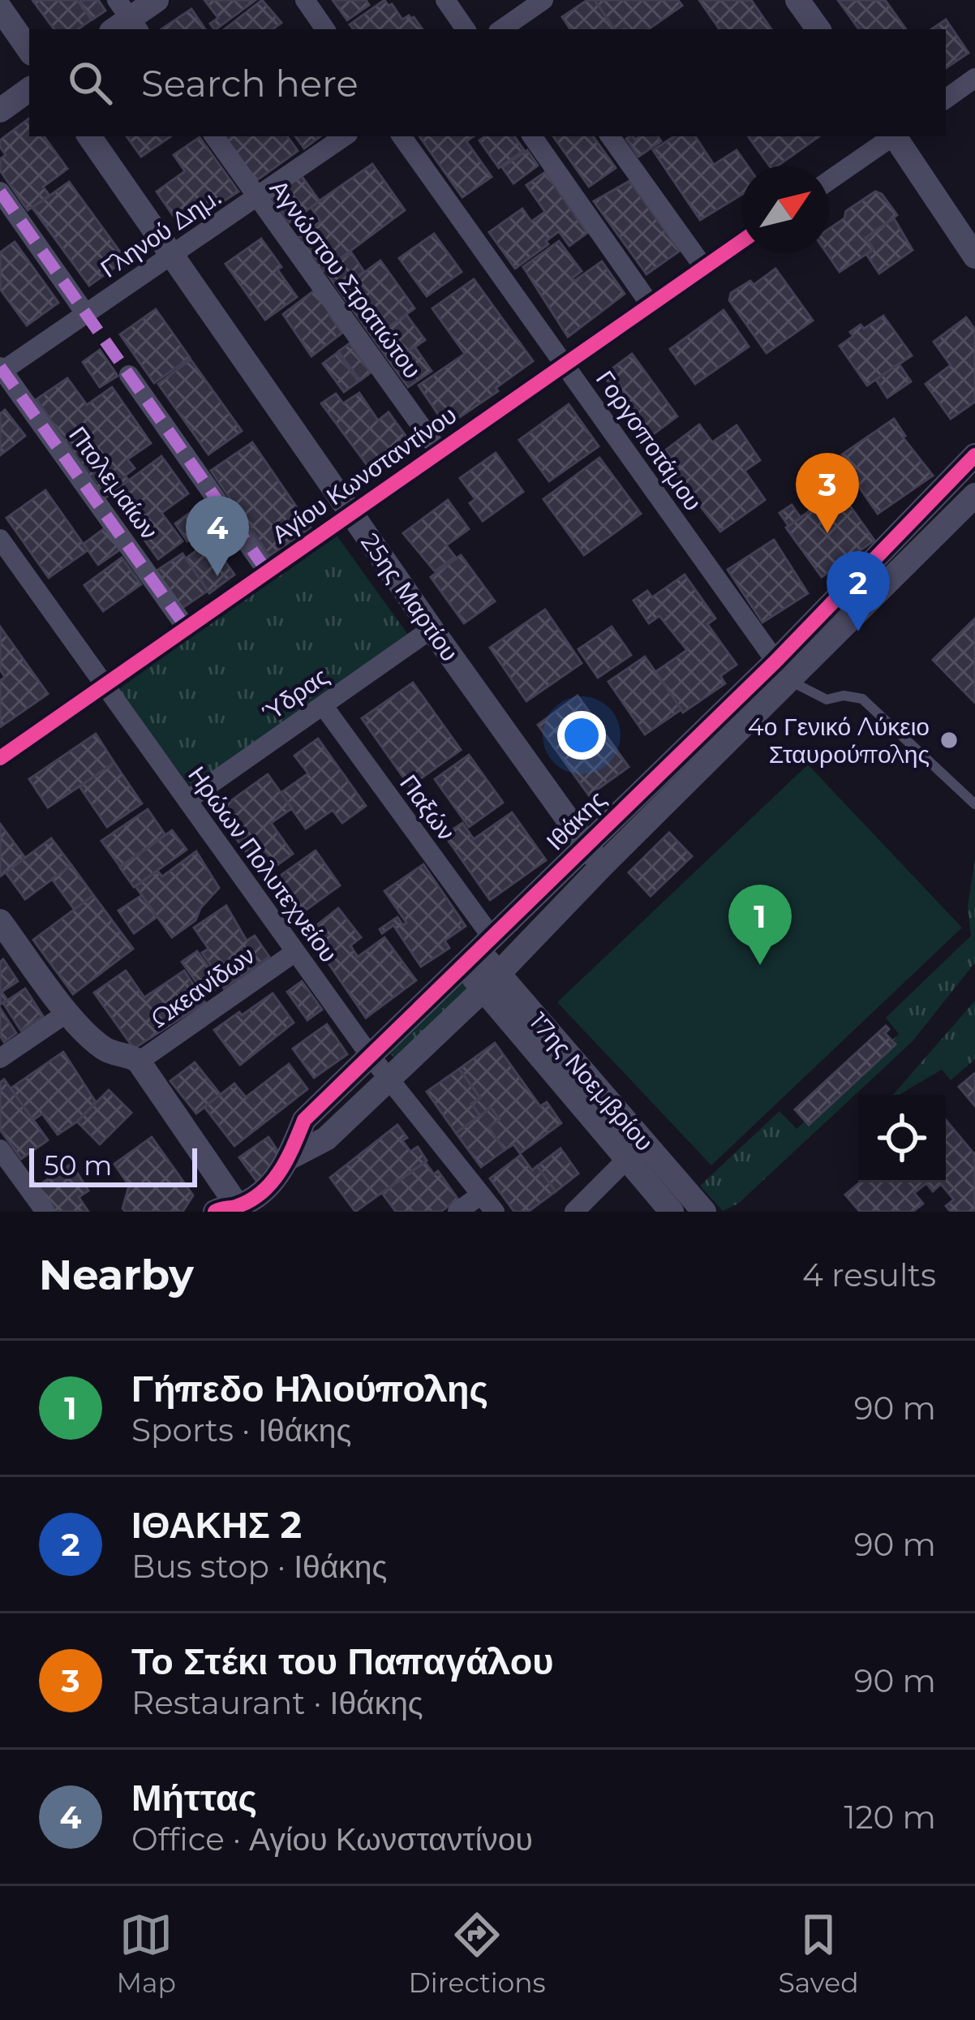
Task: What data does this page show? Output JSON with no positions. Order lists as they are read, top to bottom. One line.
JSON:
{"streets":{"street":["Γληνού Δημ.","Αγνώστου Στρατιώτου","Γοργοποτάμου","Αγίου Κωνσταντίνου","Πτολεμαίων","25ης Μαρτίου","Ύδρας","Παξών","Ιθάκης","Ηρώων Πολυτεχνείου","Ωκεανίδων","17ης Νοεμβρίου"]},"crossings":[["Γληνού Δημ.","Αγνώστου Στρατιώτου"],["Γληνού Δημ.","Πτολεμαίων"],["Γληνού Δημ.","25ης Μαρτίου"],["Αγνώστου Στρατιώτου","Αγίου Κωνσταντίνου"],["Γοργοποτάμου","Αγίου Κωνσταντίνου"],["Γοργοποτάμου","Ιθάκης"],["Αγίου Κωνσταντίνου","Πτολεμαίων"],["Αγίου Κωνσταντίνου","25ης Μαρτίου"],["Αγίου Κωνσταντίνου","Ηρώων Πολυτεχνείου"],["25ης Μαρτίου","Ύδρας"],["25ης Μαρτίου","Ιθάκης"],["Ύδρας","Παξών"],["Ύδρας","Ηρώων Πολυτεχνείου"],["Παξών","Ιθάκης"],["Παξών","17ης Νοεμβρίου"],["Ιθάκης","Ηρώων Πολυτεχνείου"],["Ιθάκης","17ης Νοεμβρίου"],["Ηρώων Πολυτεχνείου","Ωκεανίδων"]],"places":["4ο Γενικό Λύκειο Σταυρούπολης"],"scale_bar":"50 m","north":"top right","page":{"search":"Search here","pins":["3","4","2","1"],"scale":"50 m","heading":["Nearby","4 results"],"list":[{"mark":"1","name":"Γήπεδο Ηλιούπολης","note":"Sports · Ιθάκης","value":"90 m"},{"mark":"2","name":"ΙΘΑΚΗΣ 2","note":"Bus stop · Ιθάκης","value":"90 m"},{"mark":"3","name":"Το Στέκι του Παπαγάλου","note":"Restaurant · Ιθάκης","value":"90 m"},{"mark":"4","name":"Μήττας","note":"Office · Αγίου Κωνσταντίνου","value":"120 m"}],"nav":["Map","Directions","Saved"]}}
